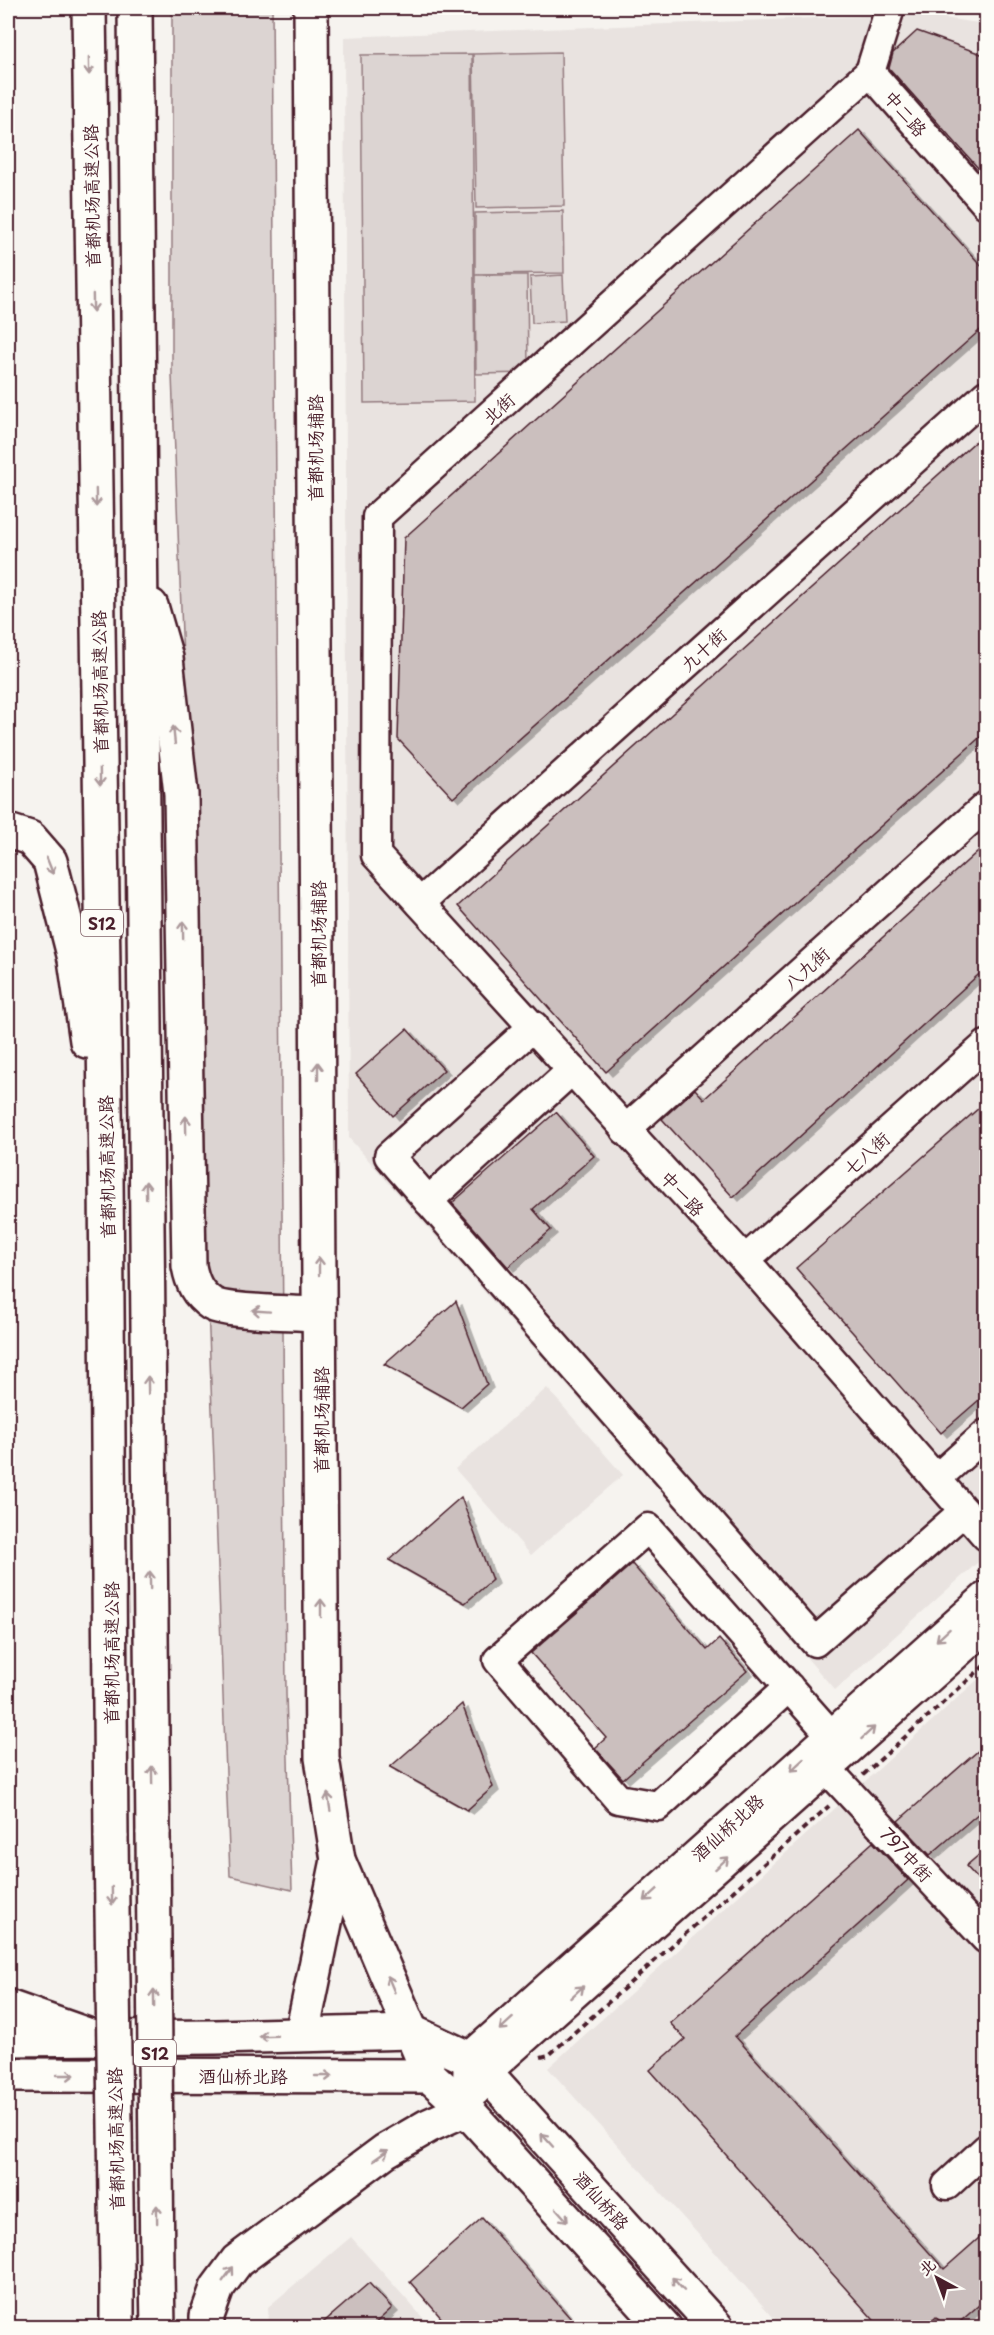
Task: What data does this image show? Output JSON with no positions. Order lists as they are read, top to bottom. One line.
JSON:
{"streets":{"main road":["首都机场高速公路","首都机场辅路","S12","酒仙桥北路","酒仙桥路"],"street":["中二路","北街","九十街","八九街","七八街","中一路","797中街"]},"crossings":[["中二路","北街"],["北街","中一路"],["九十街","中一路"],["八九街","中一路"],["七八街","中一路"],["酒仙桥北路","797中街"],["酒仙桥北路","酒仙桥路"]],"north":"top left"}
